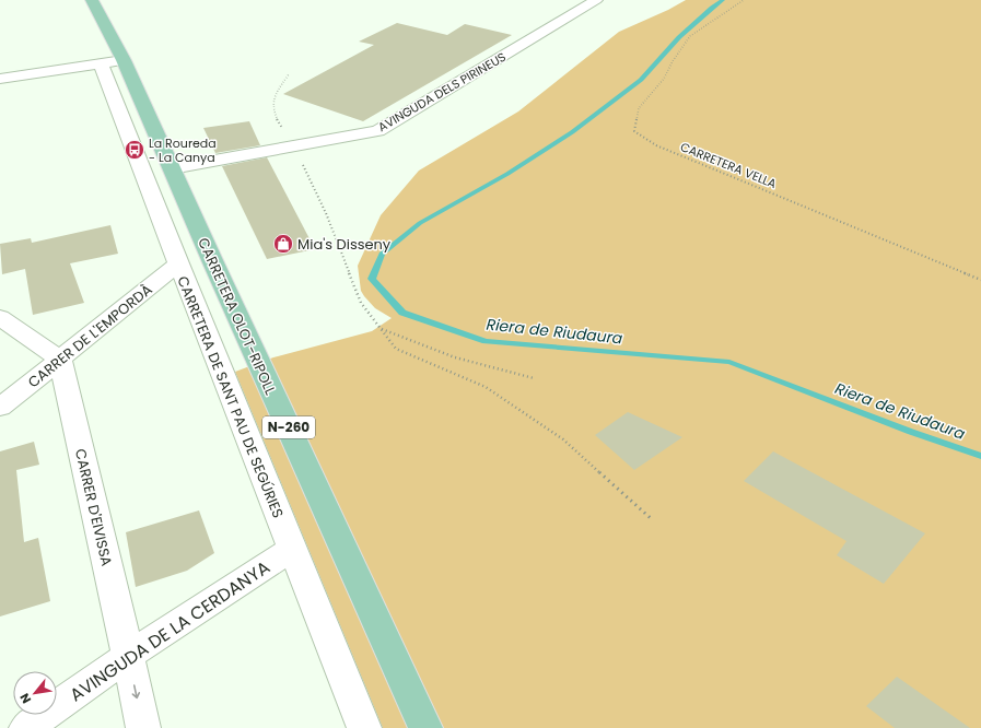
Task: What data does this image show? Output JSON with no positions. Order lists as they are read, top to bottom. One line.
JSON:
{"streets":{"main road":["CARRETERA OLOT-RIPOLL","N-260"],"street":["AVINGUDA DELS PIRINEUS","CARRER DE L'EMPORDÀ","CARRETERA DE SANT PAU DE SEGÚRIES","CARRER D'EIVISSA","AVINGUDA DE LA CERDANYA"],"path":["CARRETERA VELLA"]},"crossings":[["AVINGUDA DELS PIRINEUS","CARRETERA OLOT-RIPOLL"],["CARRETERA OLOT-RIPOLL","CARRETERA DE SANT PAU DE SEGÚRIES"],["CARRER DE L'EMPORDÀ","CARRETERA DE SANT PAU DE SEGÚRIES"],["CARRER DE L'EMPORDÀ","CARRER D'EIVISSA"],["CARRETERA DE SANT PAU DE SEGÚRIES","AVINGUDA DE LA CERDANYA"],["CARRER D'EIVISSA","AVINGUDA DE LA CERDANYA"]],"water":["Riera de Riudaura"],"places":{"bus stop":["La Roureda - La Canya"],"shop":["Mia's Disseny"]},"north":"bottom left"}
